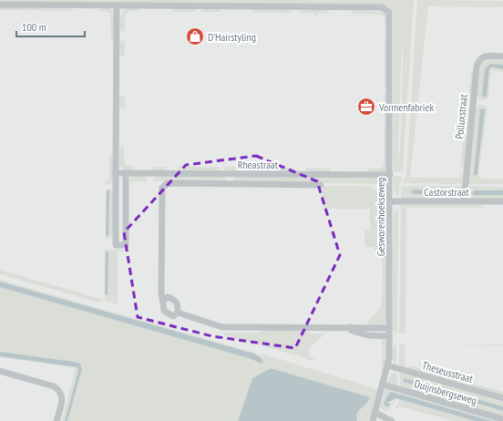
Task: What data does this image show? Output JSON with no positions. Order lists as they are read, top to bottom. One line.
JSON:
{"streets":{"street":["Polluxstraat","Rheastraat","Castorstraat","Gesworenhoekseweg","Theseusstraat","Duijnsbergseweg"]},"crossings":[["Polluxstraat","Castorstraat"],["Rheastraat","Gesworenhoekseweg"],["Castorstraat","Gesworenhoekseweg"],["Gesworenhoekseweg","Theseusstraat"],["Gesworenhoekseweg","Duijnsbergseweg"]],"places":{"shop":["D'Hairstyling"],"office":["Vormenfabriek"]},"scale_bar":"100 m"}
